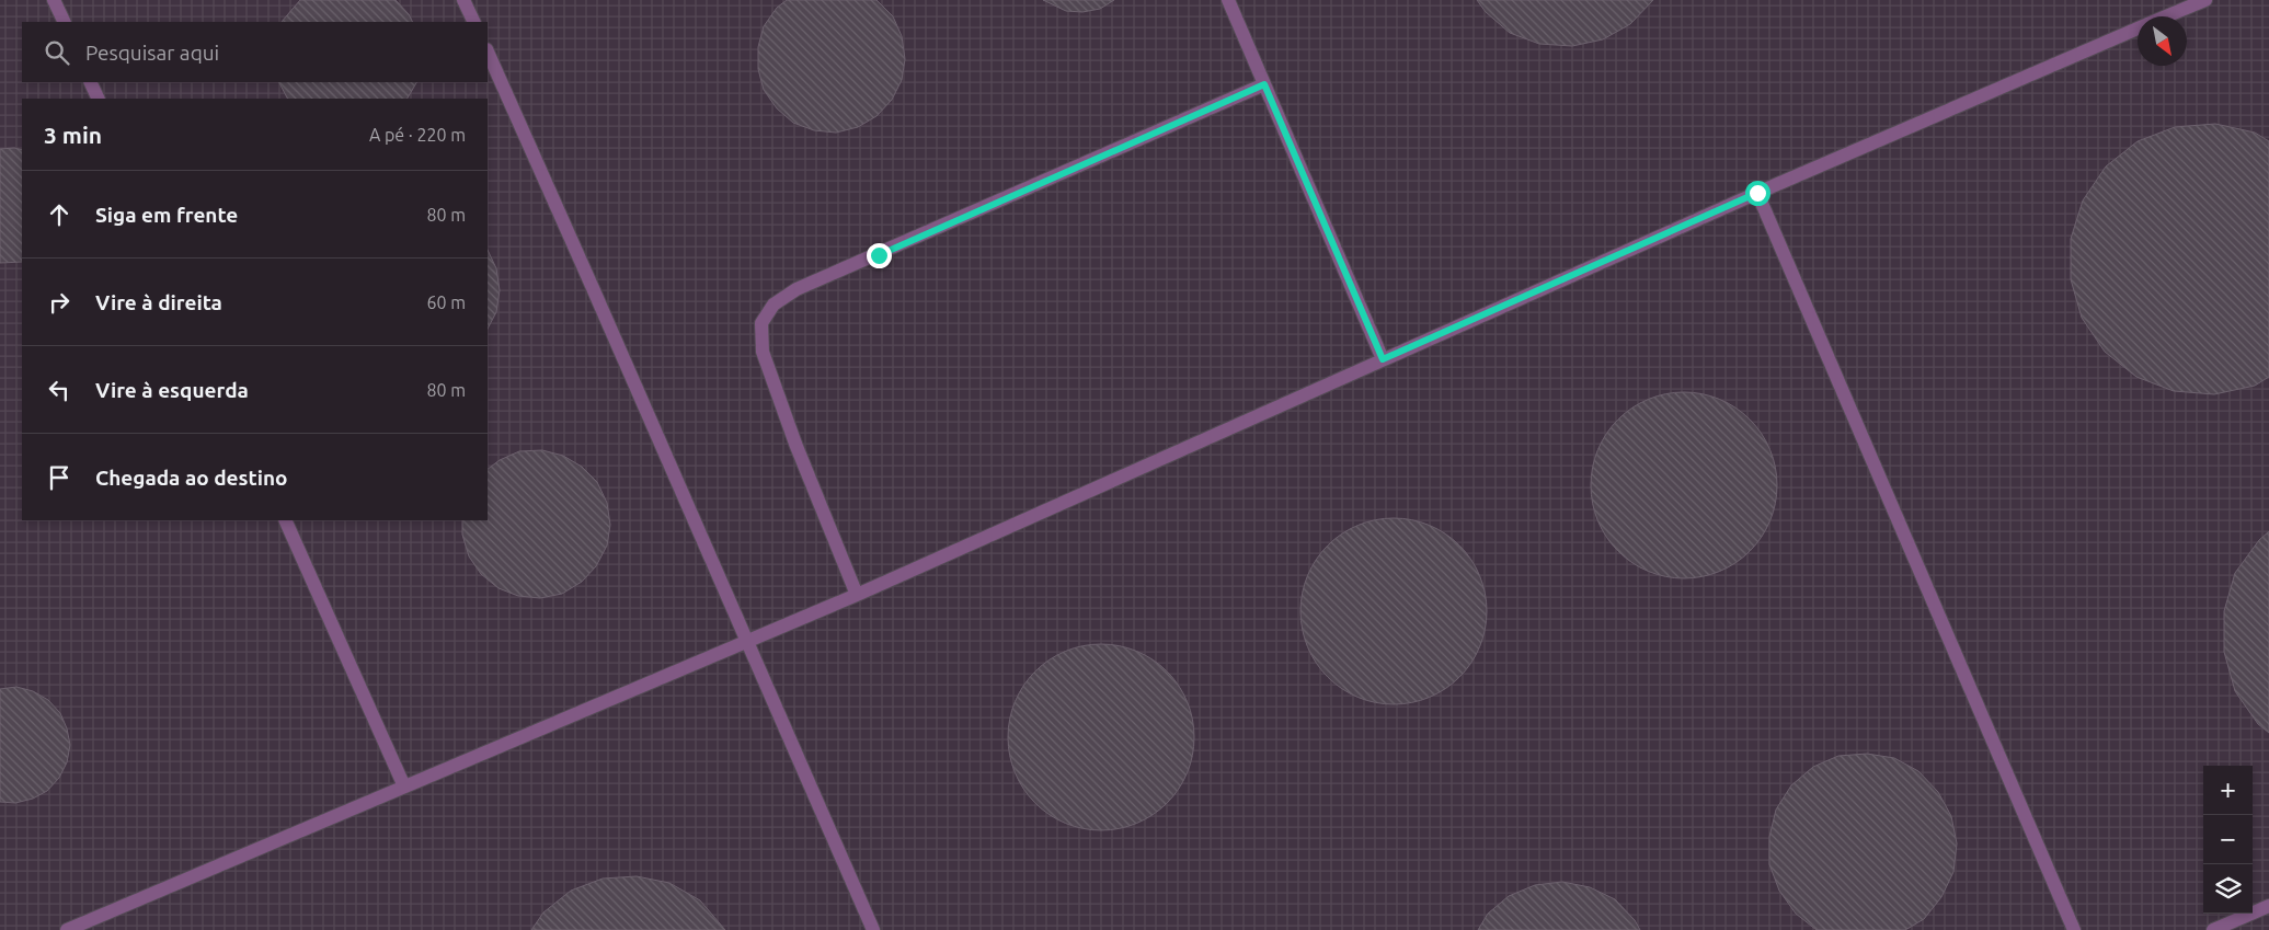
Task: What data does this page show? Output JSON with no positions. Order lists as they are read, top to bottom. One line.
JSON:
{"north":"bottom right","page":{"search":"Pesquisar aqui","heading":["3 min","A pé · 220 m"],"list":[["Siga em frente","80 m"],["Vire à direita","60 m"],["Vire à esquerda","80 m"],"Chegada ao destino"],"map_buttons":["+","−"]}}
